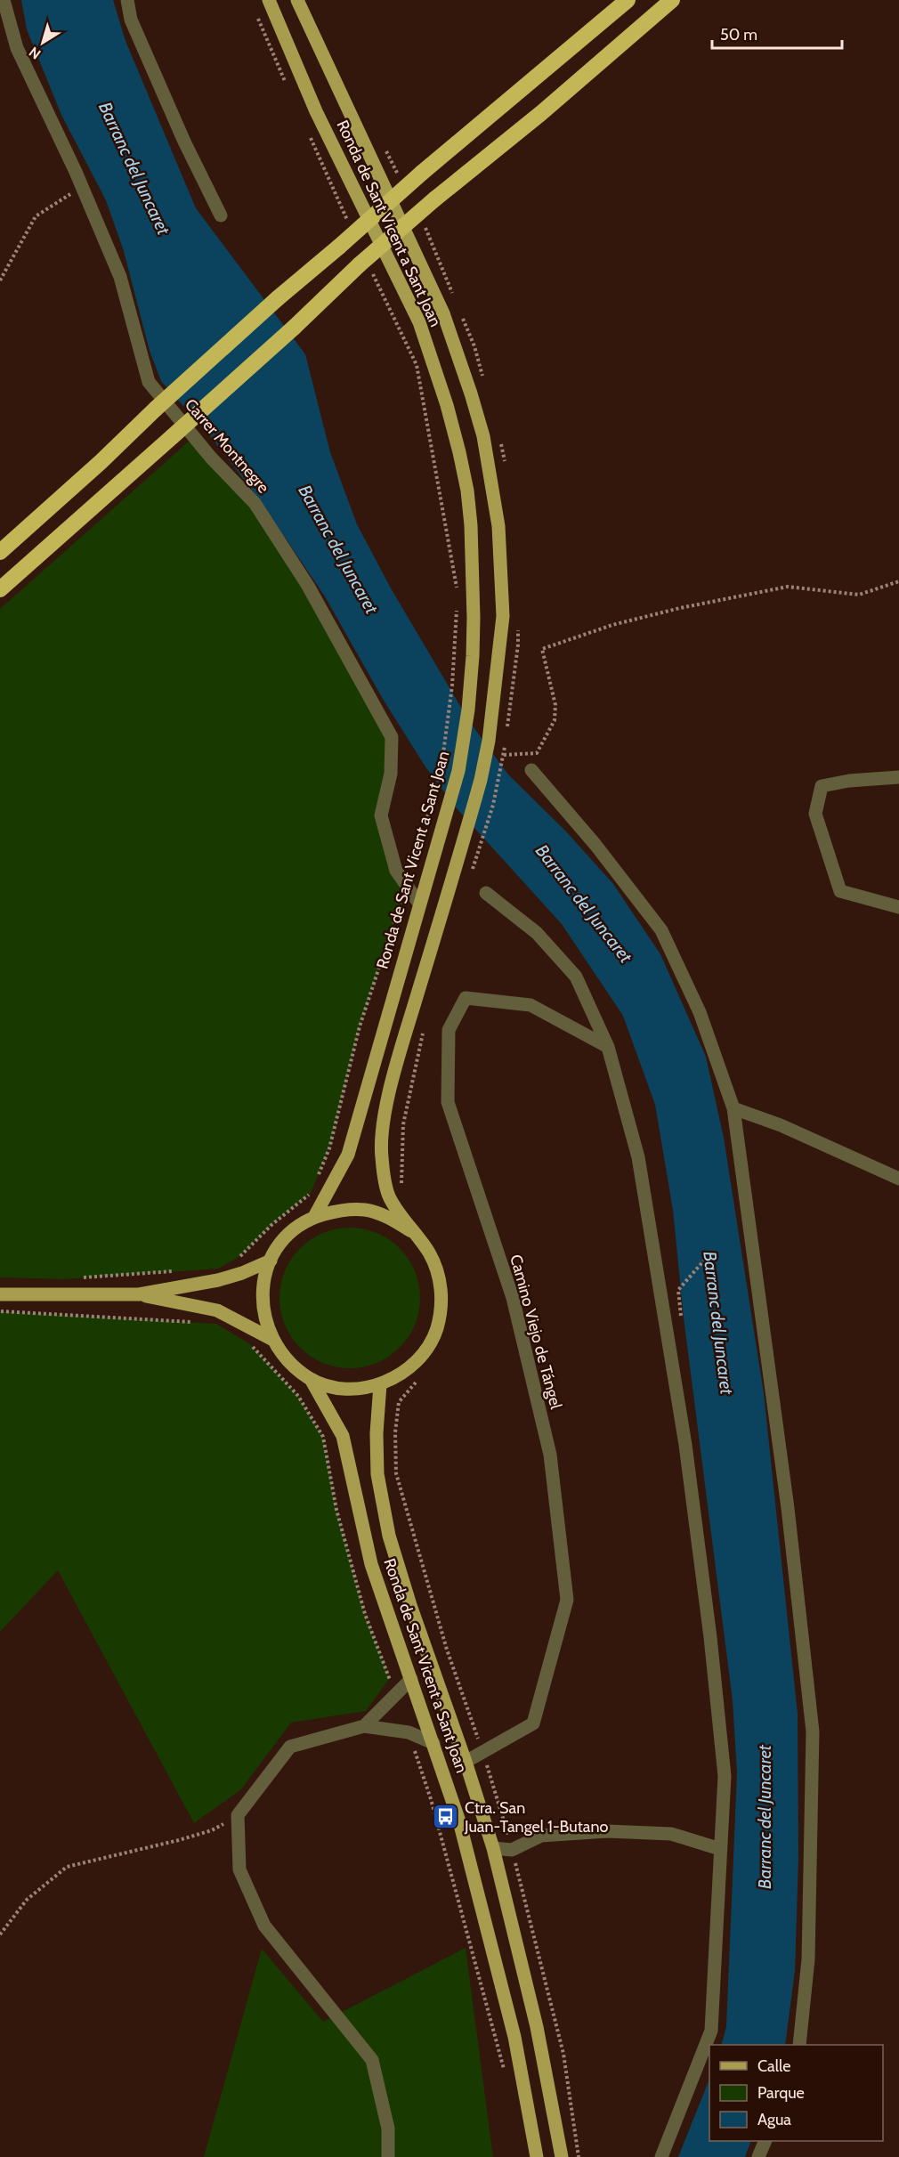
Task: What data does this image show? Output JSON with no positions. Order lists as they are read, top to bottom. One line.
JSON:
{"streets":{"main road":["Ronda de Sant Vicent a Sant Joan"],"street":["Carrer Montnegre","Camino Viejo de Tángel"]},"crossings":[["Ronda de Sant Vicent a Sant Joan","Carrer Montnegre"],["Ronda de Sant Vicent a Sant Joan","Camino Viejo de Tángel"]],"water":["Barranc del Juncaret"],"places":{"bus stop":["Ctra. San Juan-Tangel 1-Butano"]},"legend":["Calle","Parque","Agua"],"scale_bar":"50 m","north":"bottom left"}
